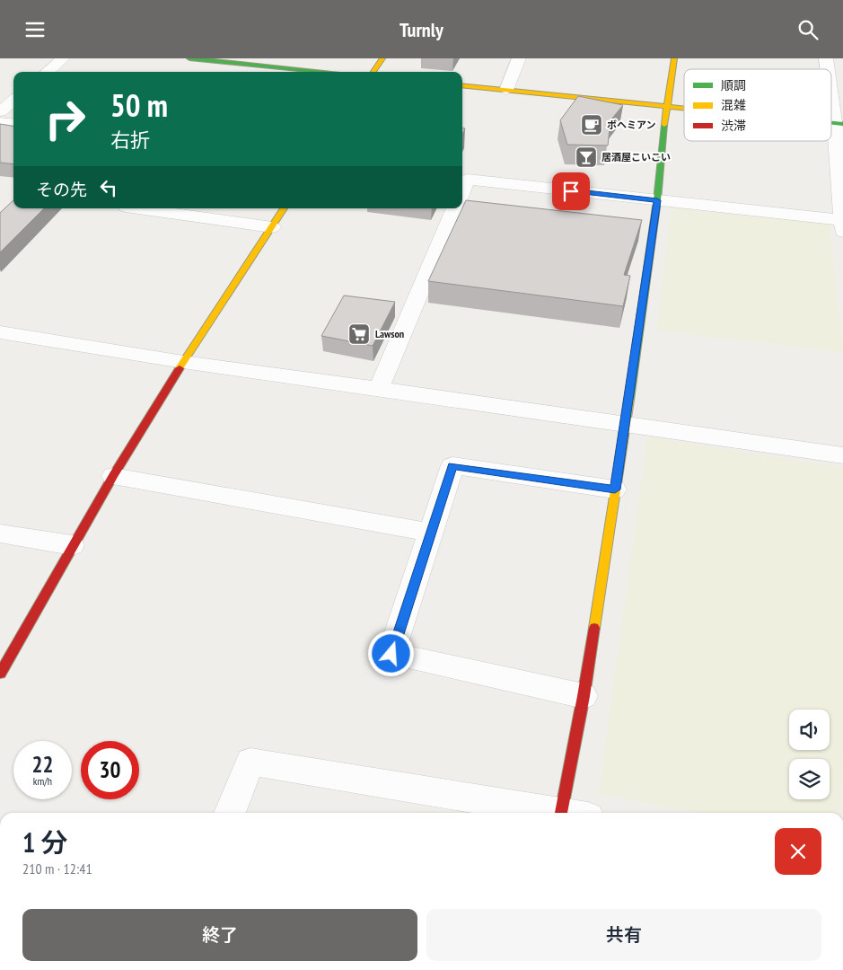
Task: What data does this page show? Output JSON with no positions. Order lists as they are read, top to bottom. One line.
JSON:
{"places":{"cafe":["ボヘミアン"],"bar":["居酒屋こいこい"],"supermarket":["Lawson"]},"legend":["順調","混雑","渋滞"],"page":{"header":"Turnly","turn":["50 m","右折"],"then":"その先","speed":"22 km/h","limit":"30","heading":["1 分","210 m · 12:41"],"buttons":["終了","共有"]}}
